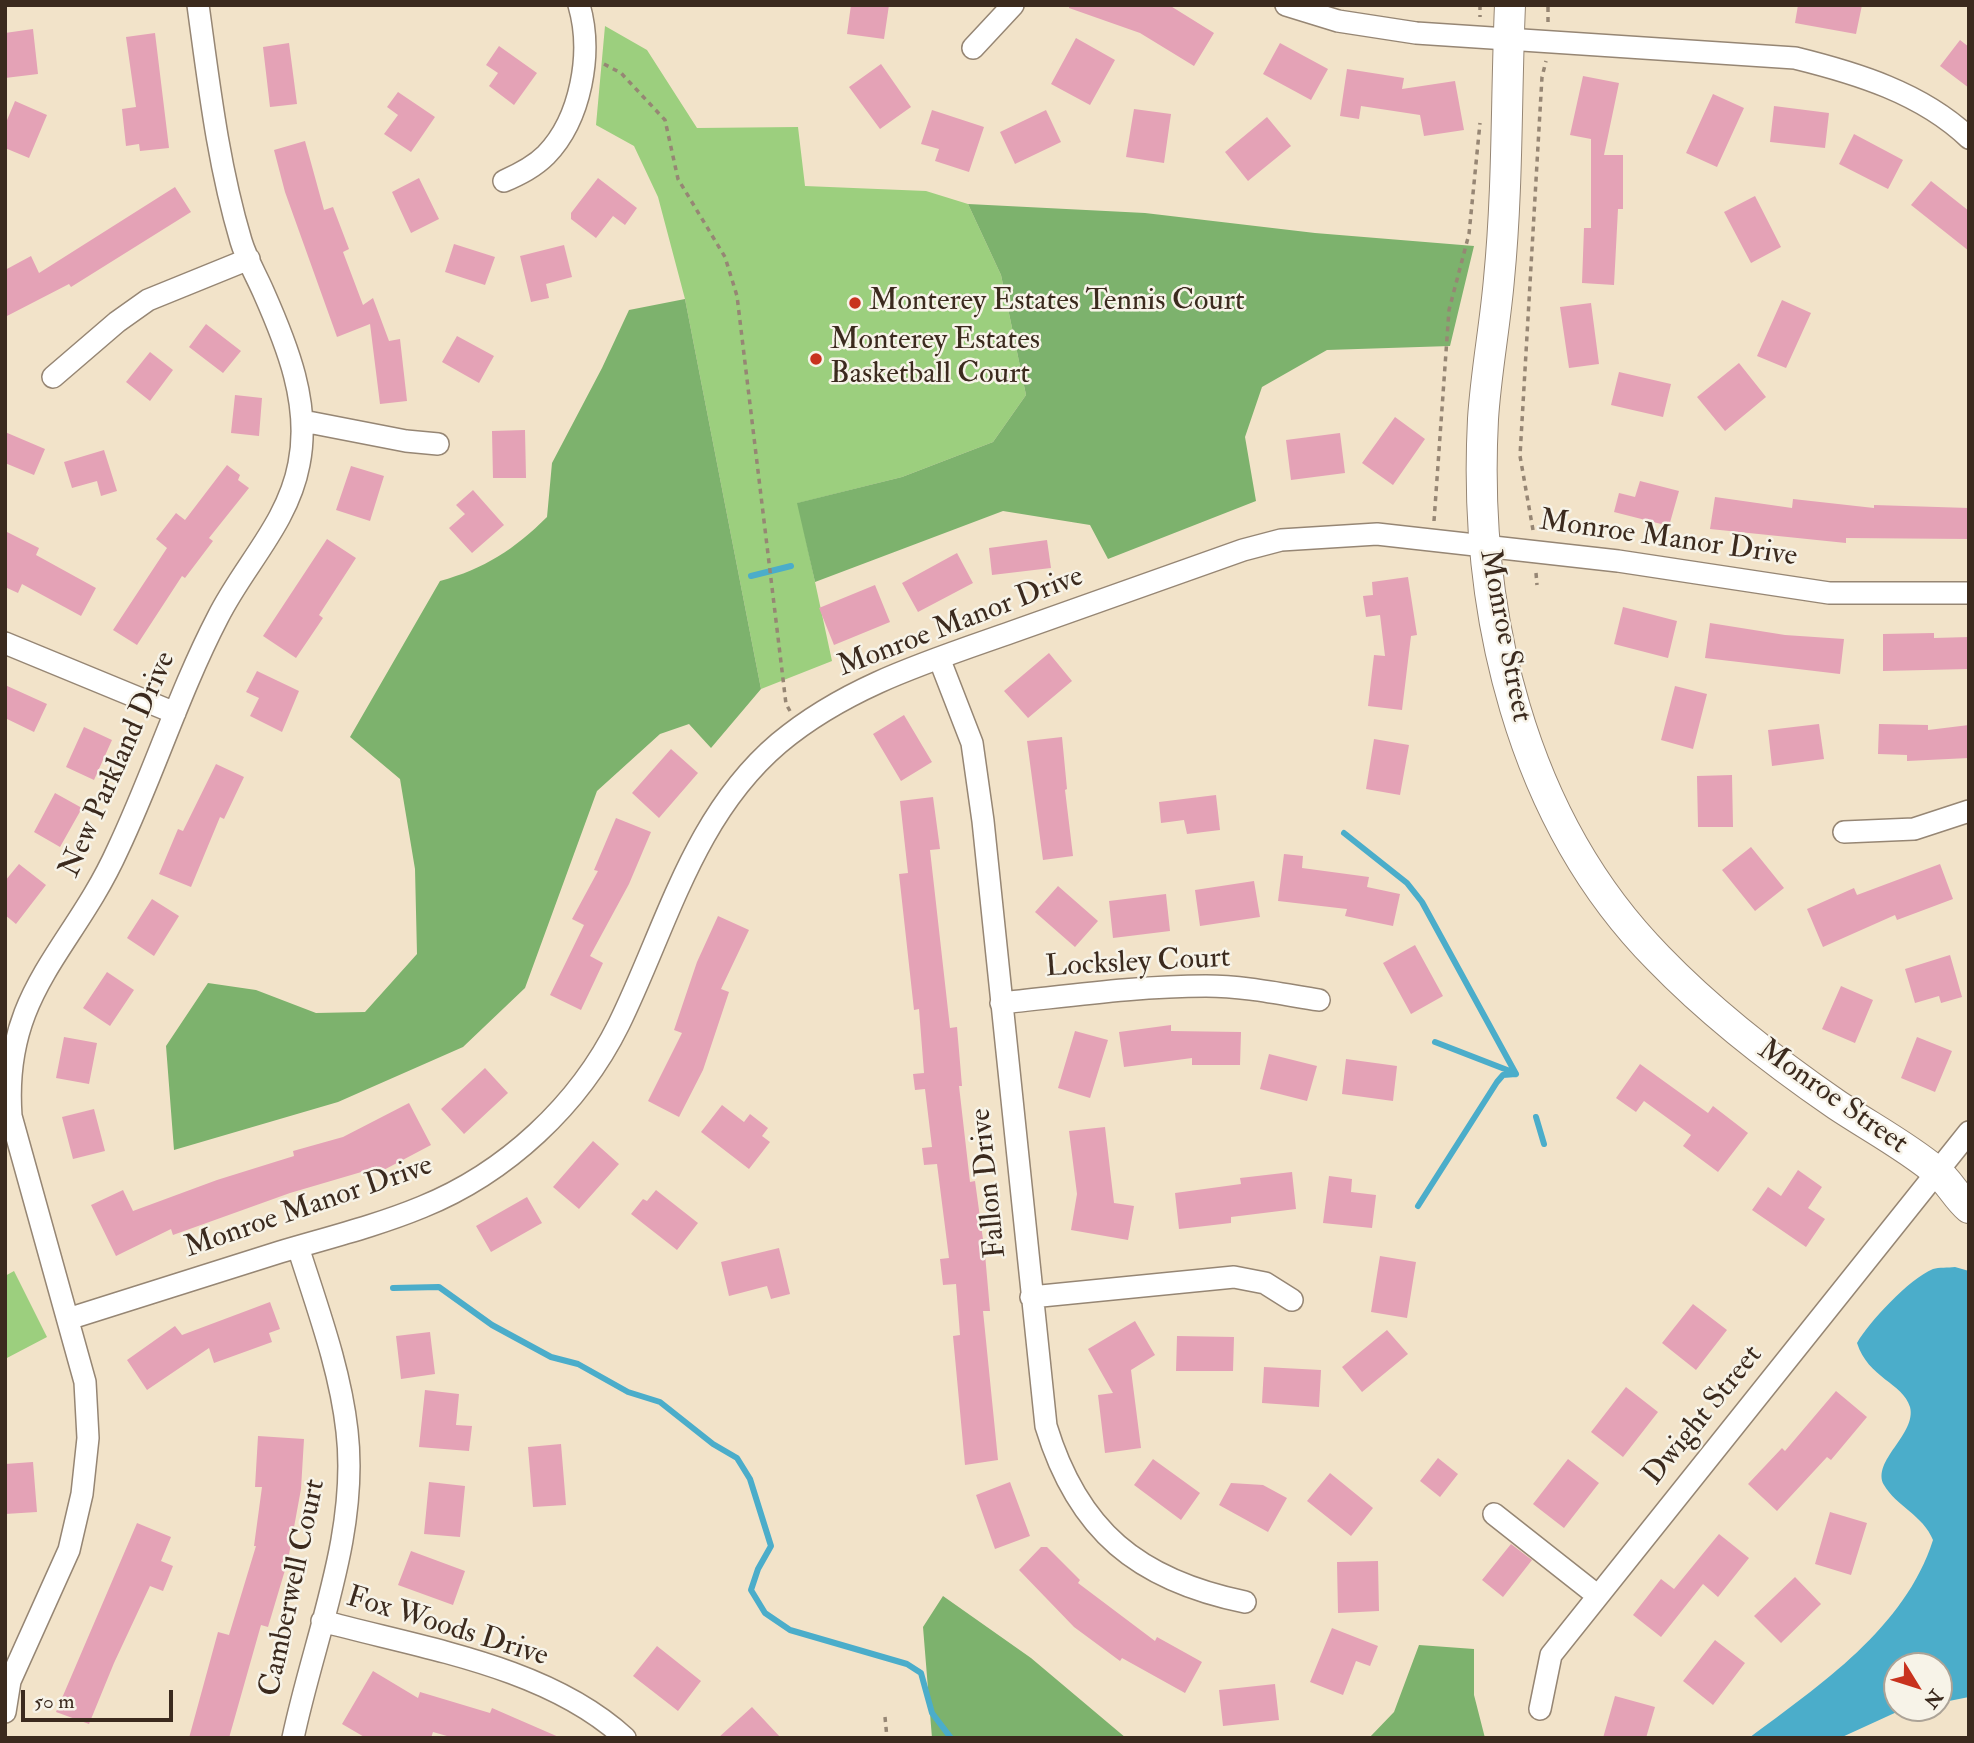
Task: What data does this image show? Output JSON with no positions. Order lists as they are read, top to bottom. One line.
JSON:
{"streets":{"main road":["Monroe Street"],"street":["Monroe Manor Drive","New Parkland Drive","Locksley Court","Fallon Drive","Dwight Street","Camberwell Court","Fox Woods Drive"]},"crossings":[["Monroe Manor Drive","Monroe Street"],["Monroe Manor Drive","New Parkland Drive"],["Monroe Manor Drive","Fallon Drive"],["Monroe Manor Drive","Camberwell Court"],["Monroe Street","Dwight Street"],["Locksley Court","Fallon Drive"],["Camberwell Court","Fox Woods Drive"]],"places":["Monterey Estates Tennis Court","Monterey Estates Basketball Court"],"scale_bar":"50 m","north":"bottom right"}
